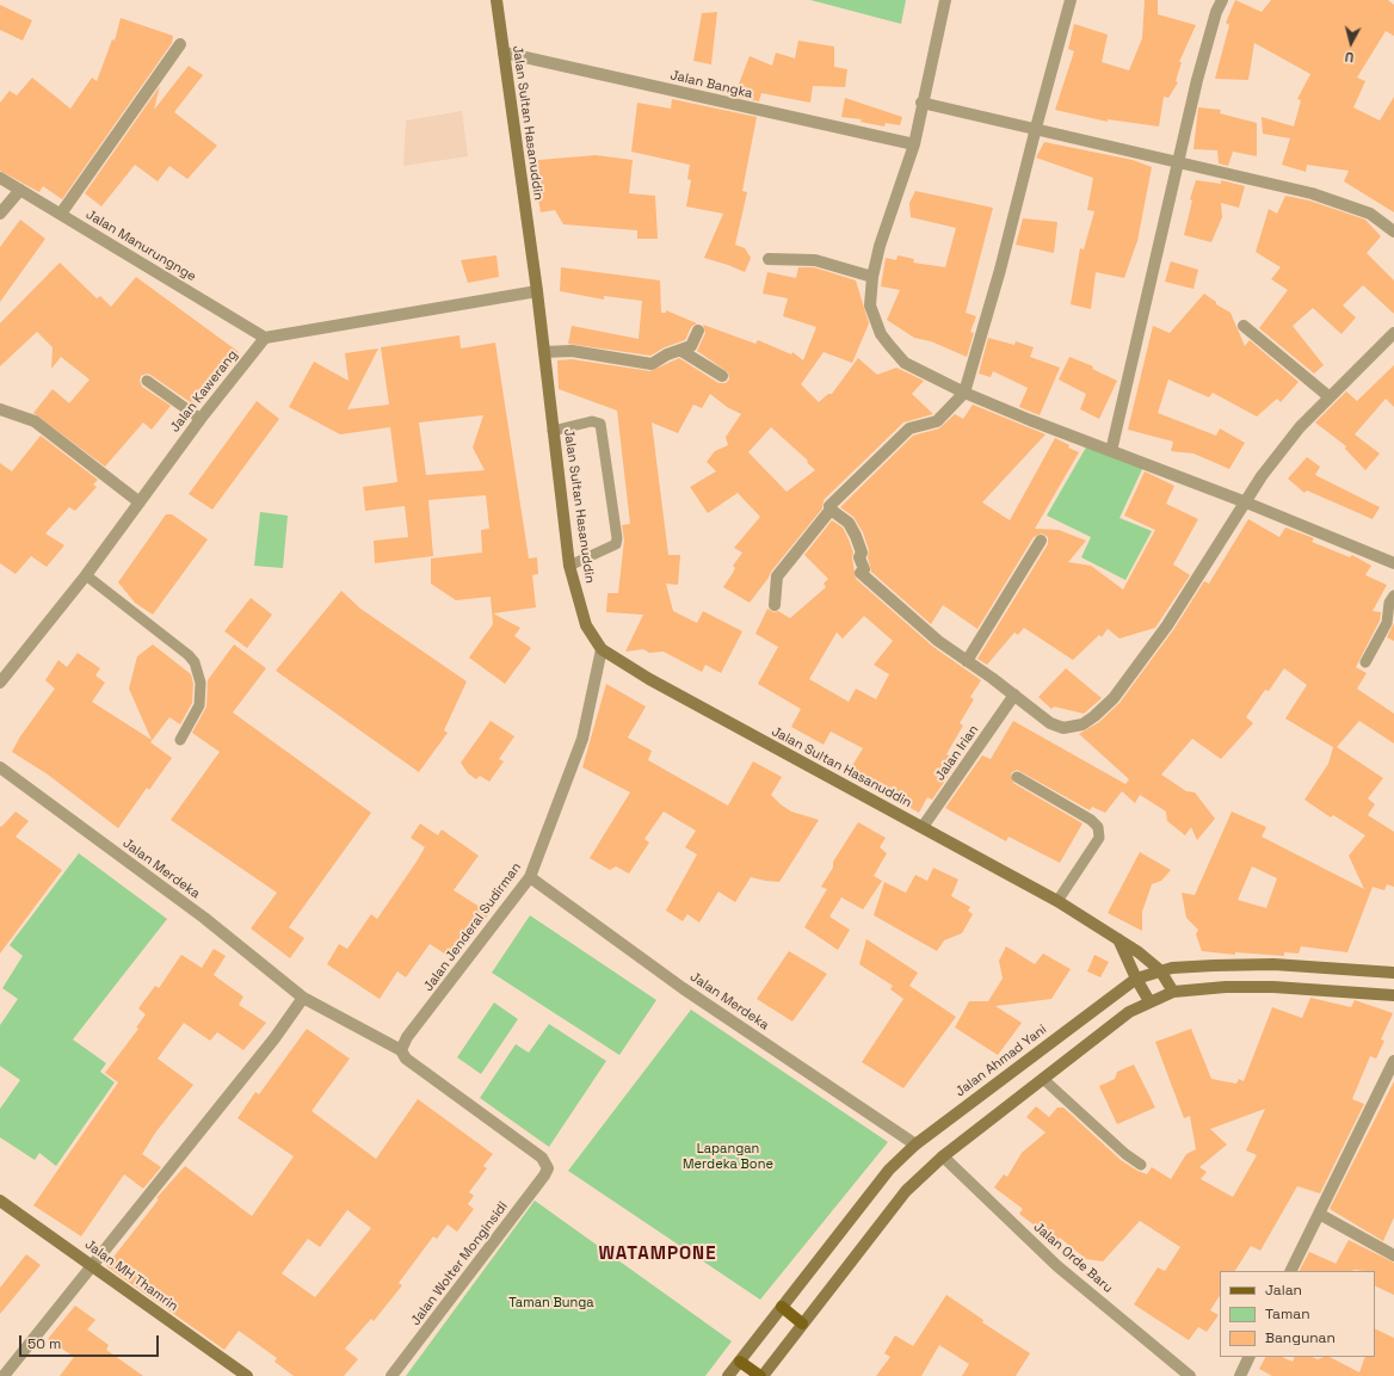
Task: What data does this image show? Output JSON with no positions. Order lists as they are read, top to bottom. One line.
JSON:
{"streets":{"main road":["Jalan Sultan Hasanuddin","Jalan Ahmad Yani","Jalan MH Thamrin"],"street":["Jalan Bangka","Jalan Manurungnge","Jalan Kawerang","Jalan Irian","Jalan Merdeka","Jalan Jenderal Sudirman","Jalan Orde Baru","Jalan Wolter Monginsidi"]},"crossings":[["Jalan Bangka","Jalan Sultan Hasanuddin"],["Jalan Sultan Hasanuddin","Jalan Irian"],["Jalan Sultan Hasanuddin","Jalan Jenderal Sudirman"],["Jalan Sultan Hasanuddin","Jalan Ahmad Yani"],["Jalan Manurungnge","Jalan Kawerang"],["Jalan Merdeka","Jalan Jenderal Sudirman"],["Jalan Merdeka","Jalan Ahmad Yani"],["Jalan Merdeka","Jalan Wolter Monginsidi"],["Jalan Jenderal Sudirman","Jalan Wolter Monginsidi"]],"districts":["WATAMPONE"],"parks":["Lapangan Merdeka Bone","Taman Bunga"],"legend":["Jalan","Taman","Bangunan"],"scale_bar":"50 m","north":"bottom"}
